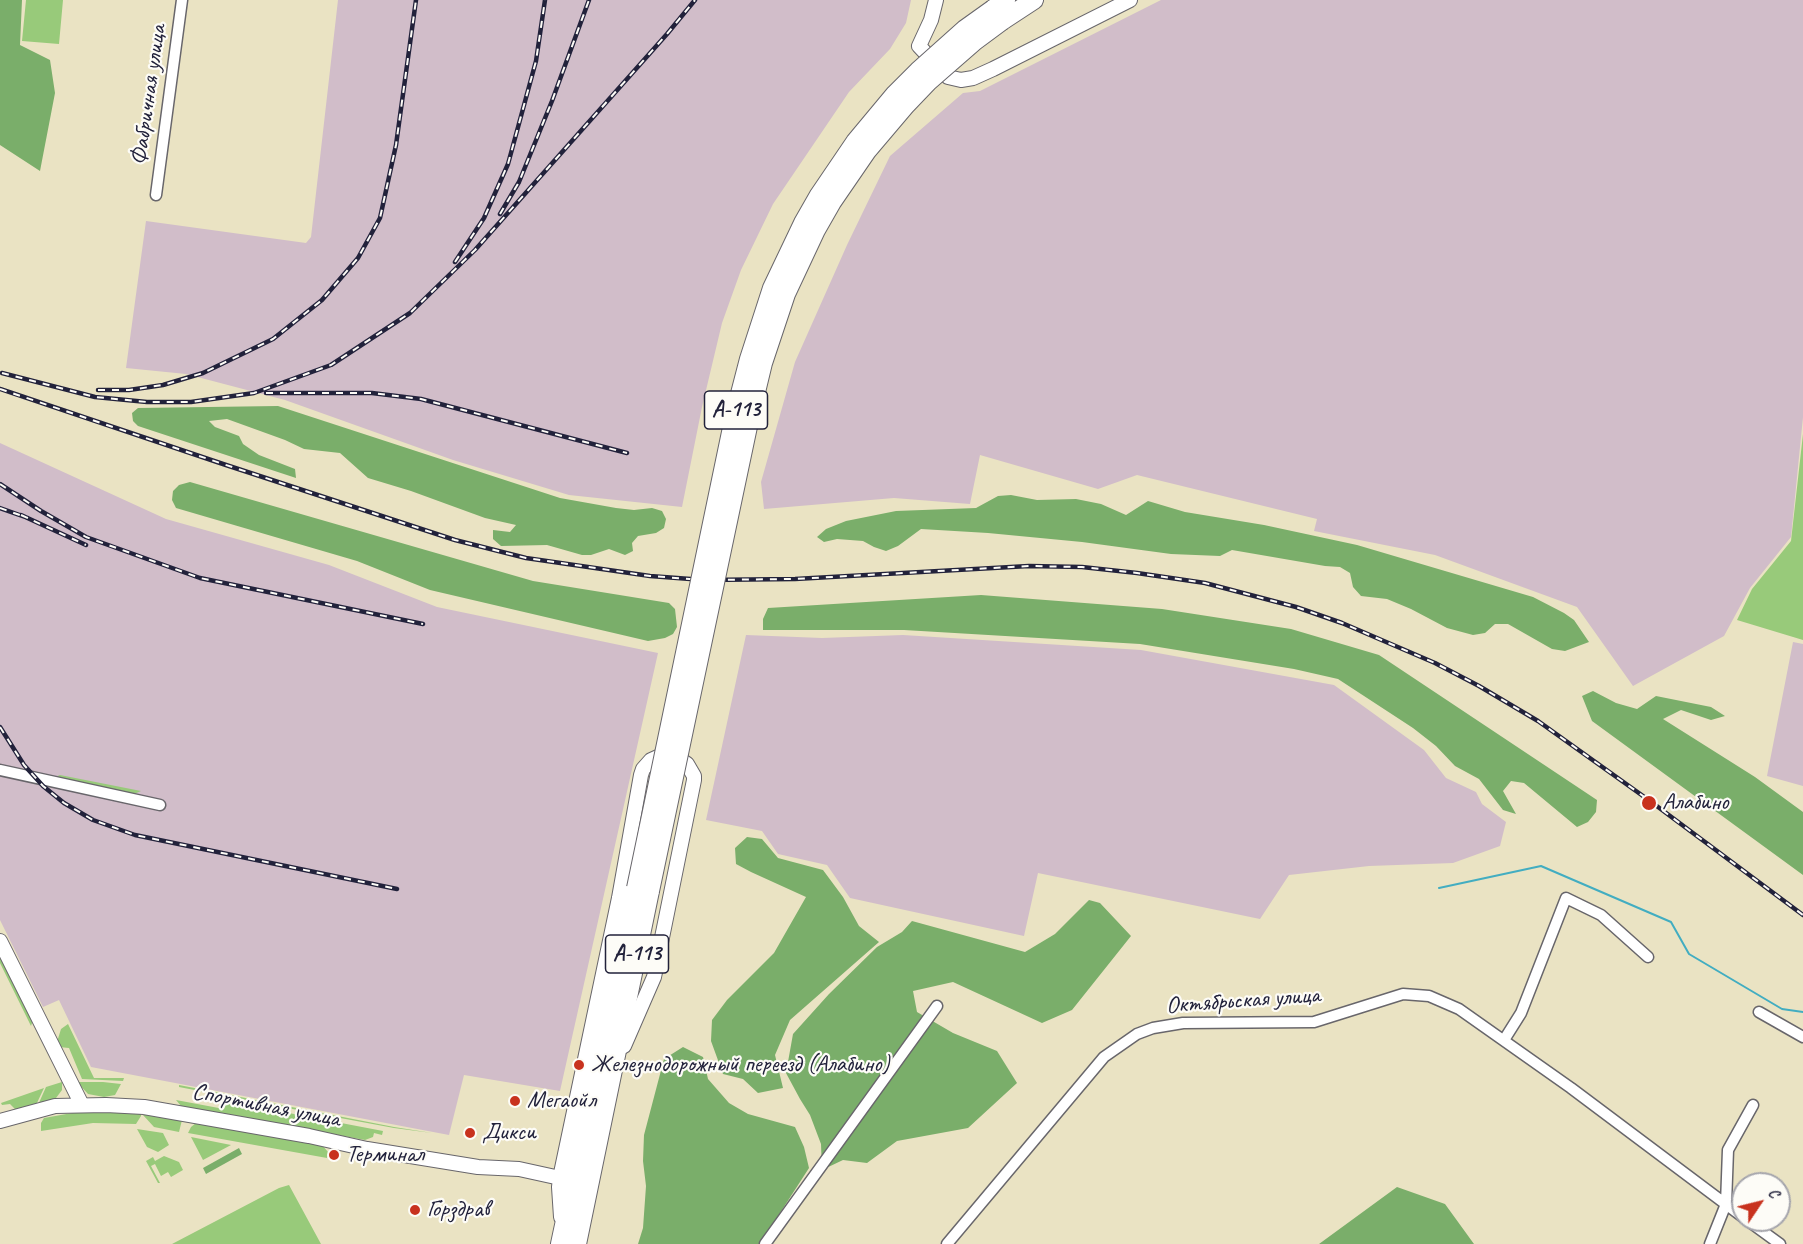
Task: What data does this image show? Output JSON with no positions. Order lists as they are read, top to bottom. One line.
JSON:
{"streets":{"highway":["А-113"],"street":["Фабричная улица","Октябрьская улица","Спортивная улица"]},"places":["Алабино","Железнодорожный переезд (Алабино)","Мегаойл","Дикси","Терминал","Горздрав"],"north":"top right"}
